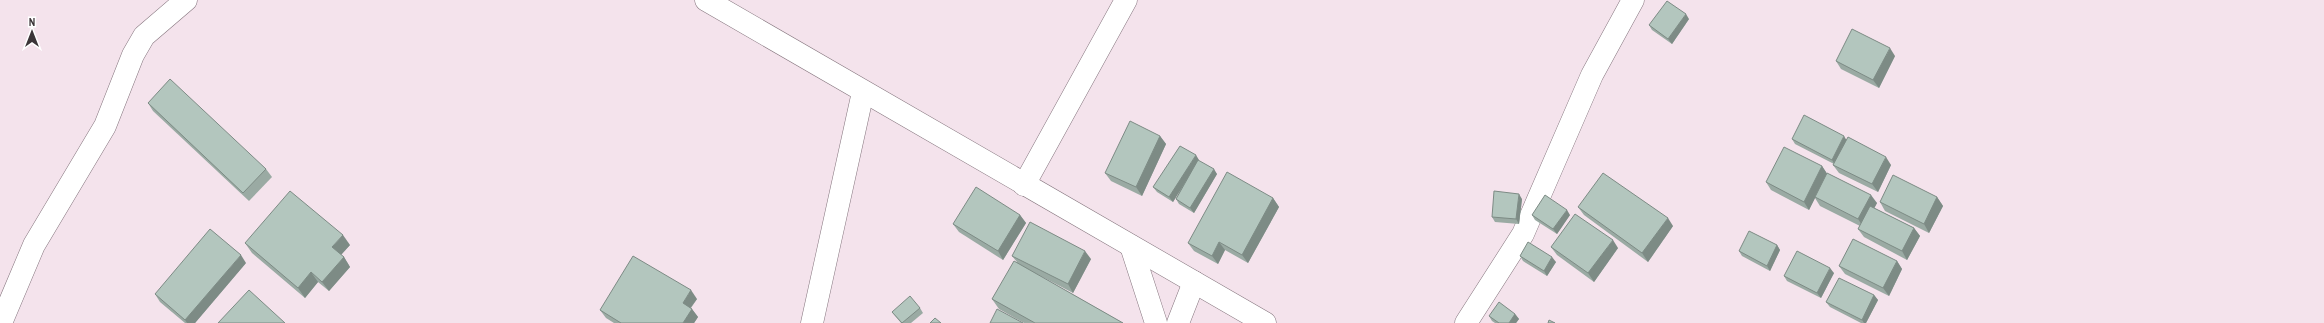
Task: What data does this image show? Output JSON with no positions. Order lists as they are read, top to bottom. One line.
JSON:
{"north":"top"}
